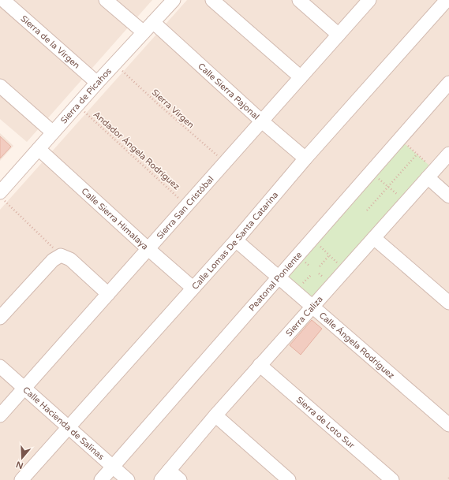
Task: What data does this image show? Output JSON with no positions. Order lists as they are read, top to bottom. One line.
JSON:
{"streets":{"street":["Sierra de la Virgen","Calle Sierra Pajonal","Sierra de Picahos","Sierra San Cristóbal","Calle Sierra Himalaya","Calle Lomas De Santa Catarina","Peatonal Poniente","Sierra Caliza","Calle Ángela Rodríguez","Sierra de Loto Sur","Calle Hacienda de Salinas"],"path":["Sierra Virgen","Andador Ángela Rodríguez"]},"crossings":[["Sierra de la Virgen","Sierra de Picahos"],["Calle Sierra Pajonal","Sierra de Picahos"],["Calle Sierra Pajonal","Sierra San Cristóbal"],["Calle Sierra Pajonal","Calle Lomas De Santa Catarina"],["Sierra de Picahos","Sierra Virgen"],["Sierra de Picahos","Andador Ángela Rodríguez"],["Sierra de Picahos","Calle Sierra Himalaya"],["Sierra Virgen","Sierra San Cristóbal"],["Andador Ángela Rodríguez","Sierra San Cristóbal"],["Sierra San Cristóbal","Calle Sierra Himalaya"],["Sierra San Cristóbal","Calle Hacienda de Salinas"],["Calle Sierra Himalaya","Calle Lomas De Santa Catarina"],["Calle Lomas De Santa Catarina","Calle Ángela Rodríguez"],["Calle Lomas De Santa Catarina","Calle Hacienda de Salinas"],["Peatonal Poniente","Calle Ángela Rodríguez"],["Peatonal Poniente","Calle Hacienda de Salinas"],["Sierra Caliza","Calle Ángela Rodríguez"],["Sierra Caliza","Sierra de Loto Sur"]],"north":"bottom"}
